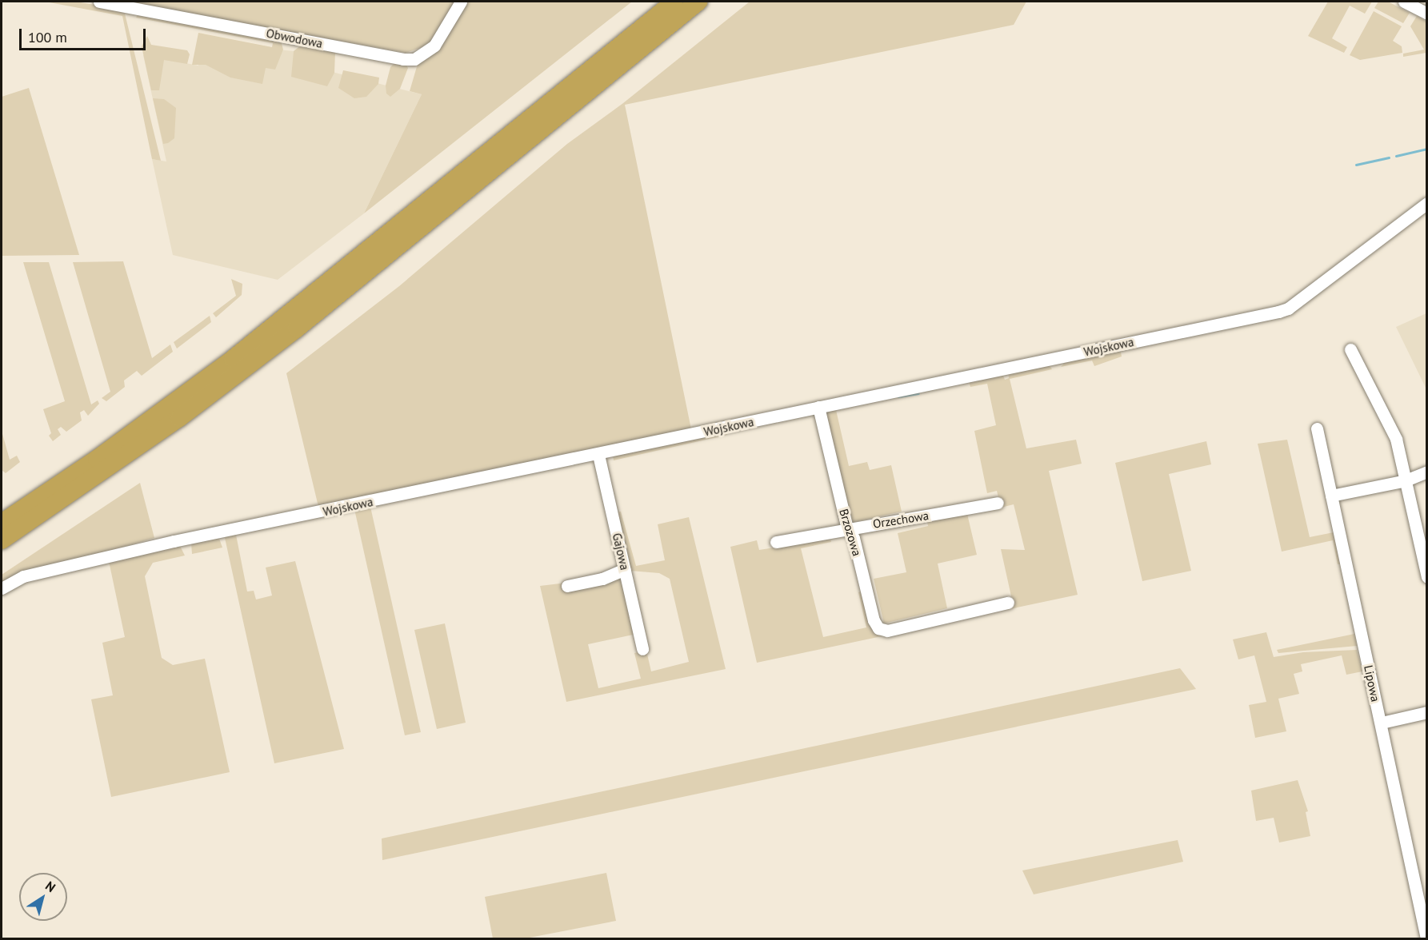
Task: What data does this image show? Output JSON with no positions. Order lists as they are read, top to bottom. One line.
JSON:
{"streets":{"street":["Obwodowa","Wojskowa","Orzechowa","Brzozowa","Gajowa","Lipowa"]},"crossings":[["Wojskowa","Brzozowa"],["Wojskowa","Gajowa"],["Orzechowa","Brzozowa"]],"scale_bar":"100 m","north":"top right"}
